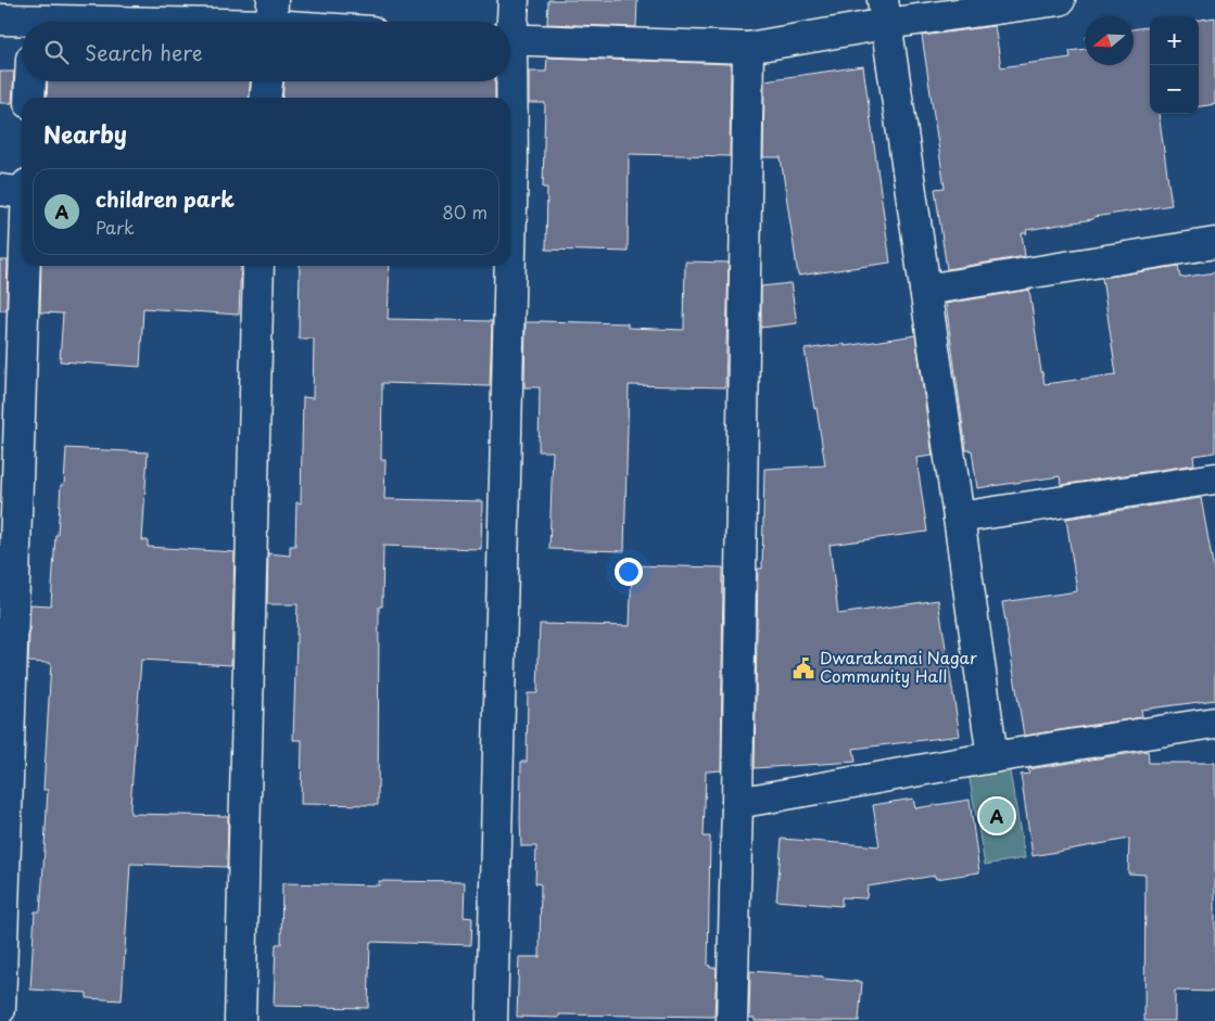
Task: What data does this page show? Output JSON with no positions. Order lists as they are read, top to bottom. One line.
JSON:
{"places":{"public building":["Dwarakamai Nagar Community Hall"]},"north":"left","page":{"map_buttons":["+","−"],"search":"Search here","heading":"Nearby","list":[{"mark":"A","name":"children park","note":"Park","value":"80 m"}],"pins":"A"}}
